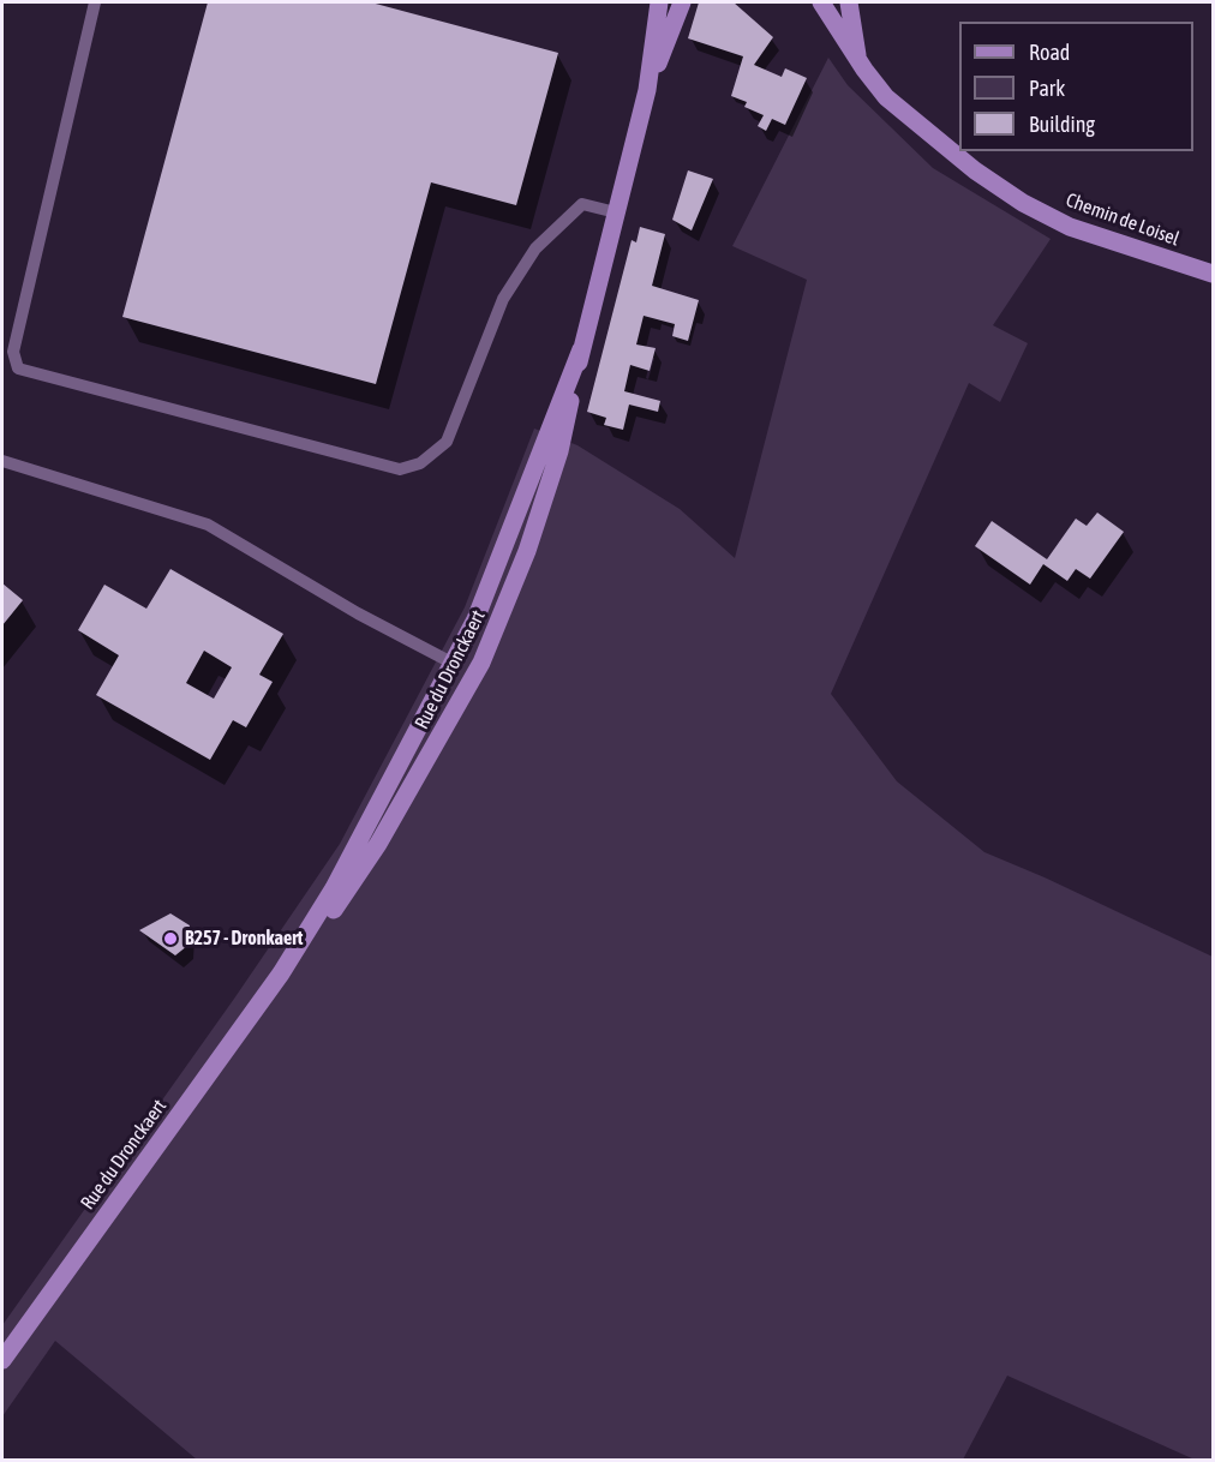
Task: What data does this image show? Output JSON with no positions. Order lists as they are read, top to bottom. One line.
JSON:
{"streets":{"main road":["Chemin de Loisel","Rue du Dronckaert"]},"places":["B257 - Dronkaert"],"legend":["Road","Park","Building"]}
